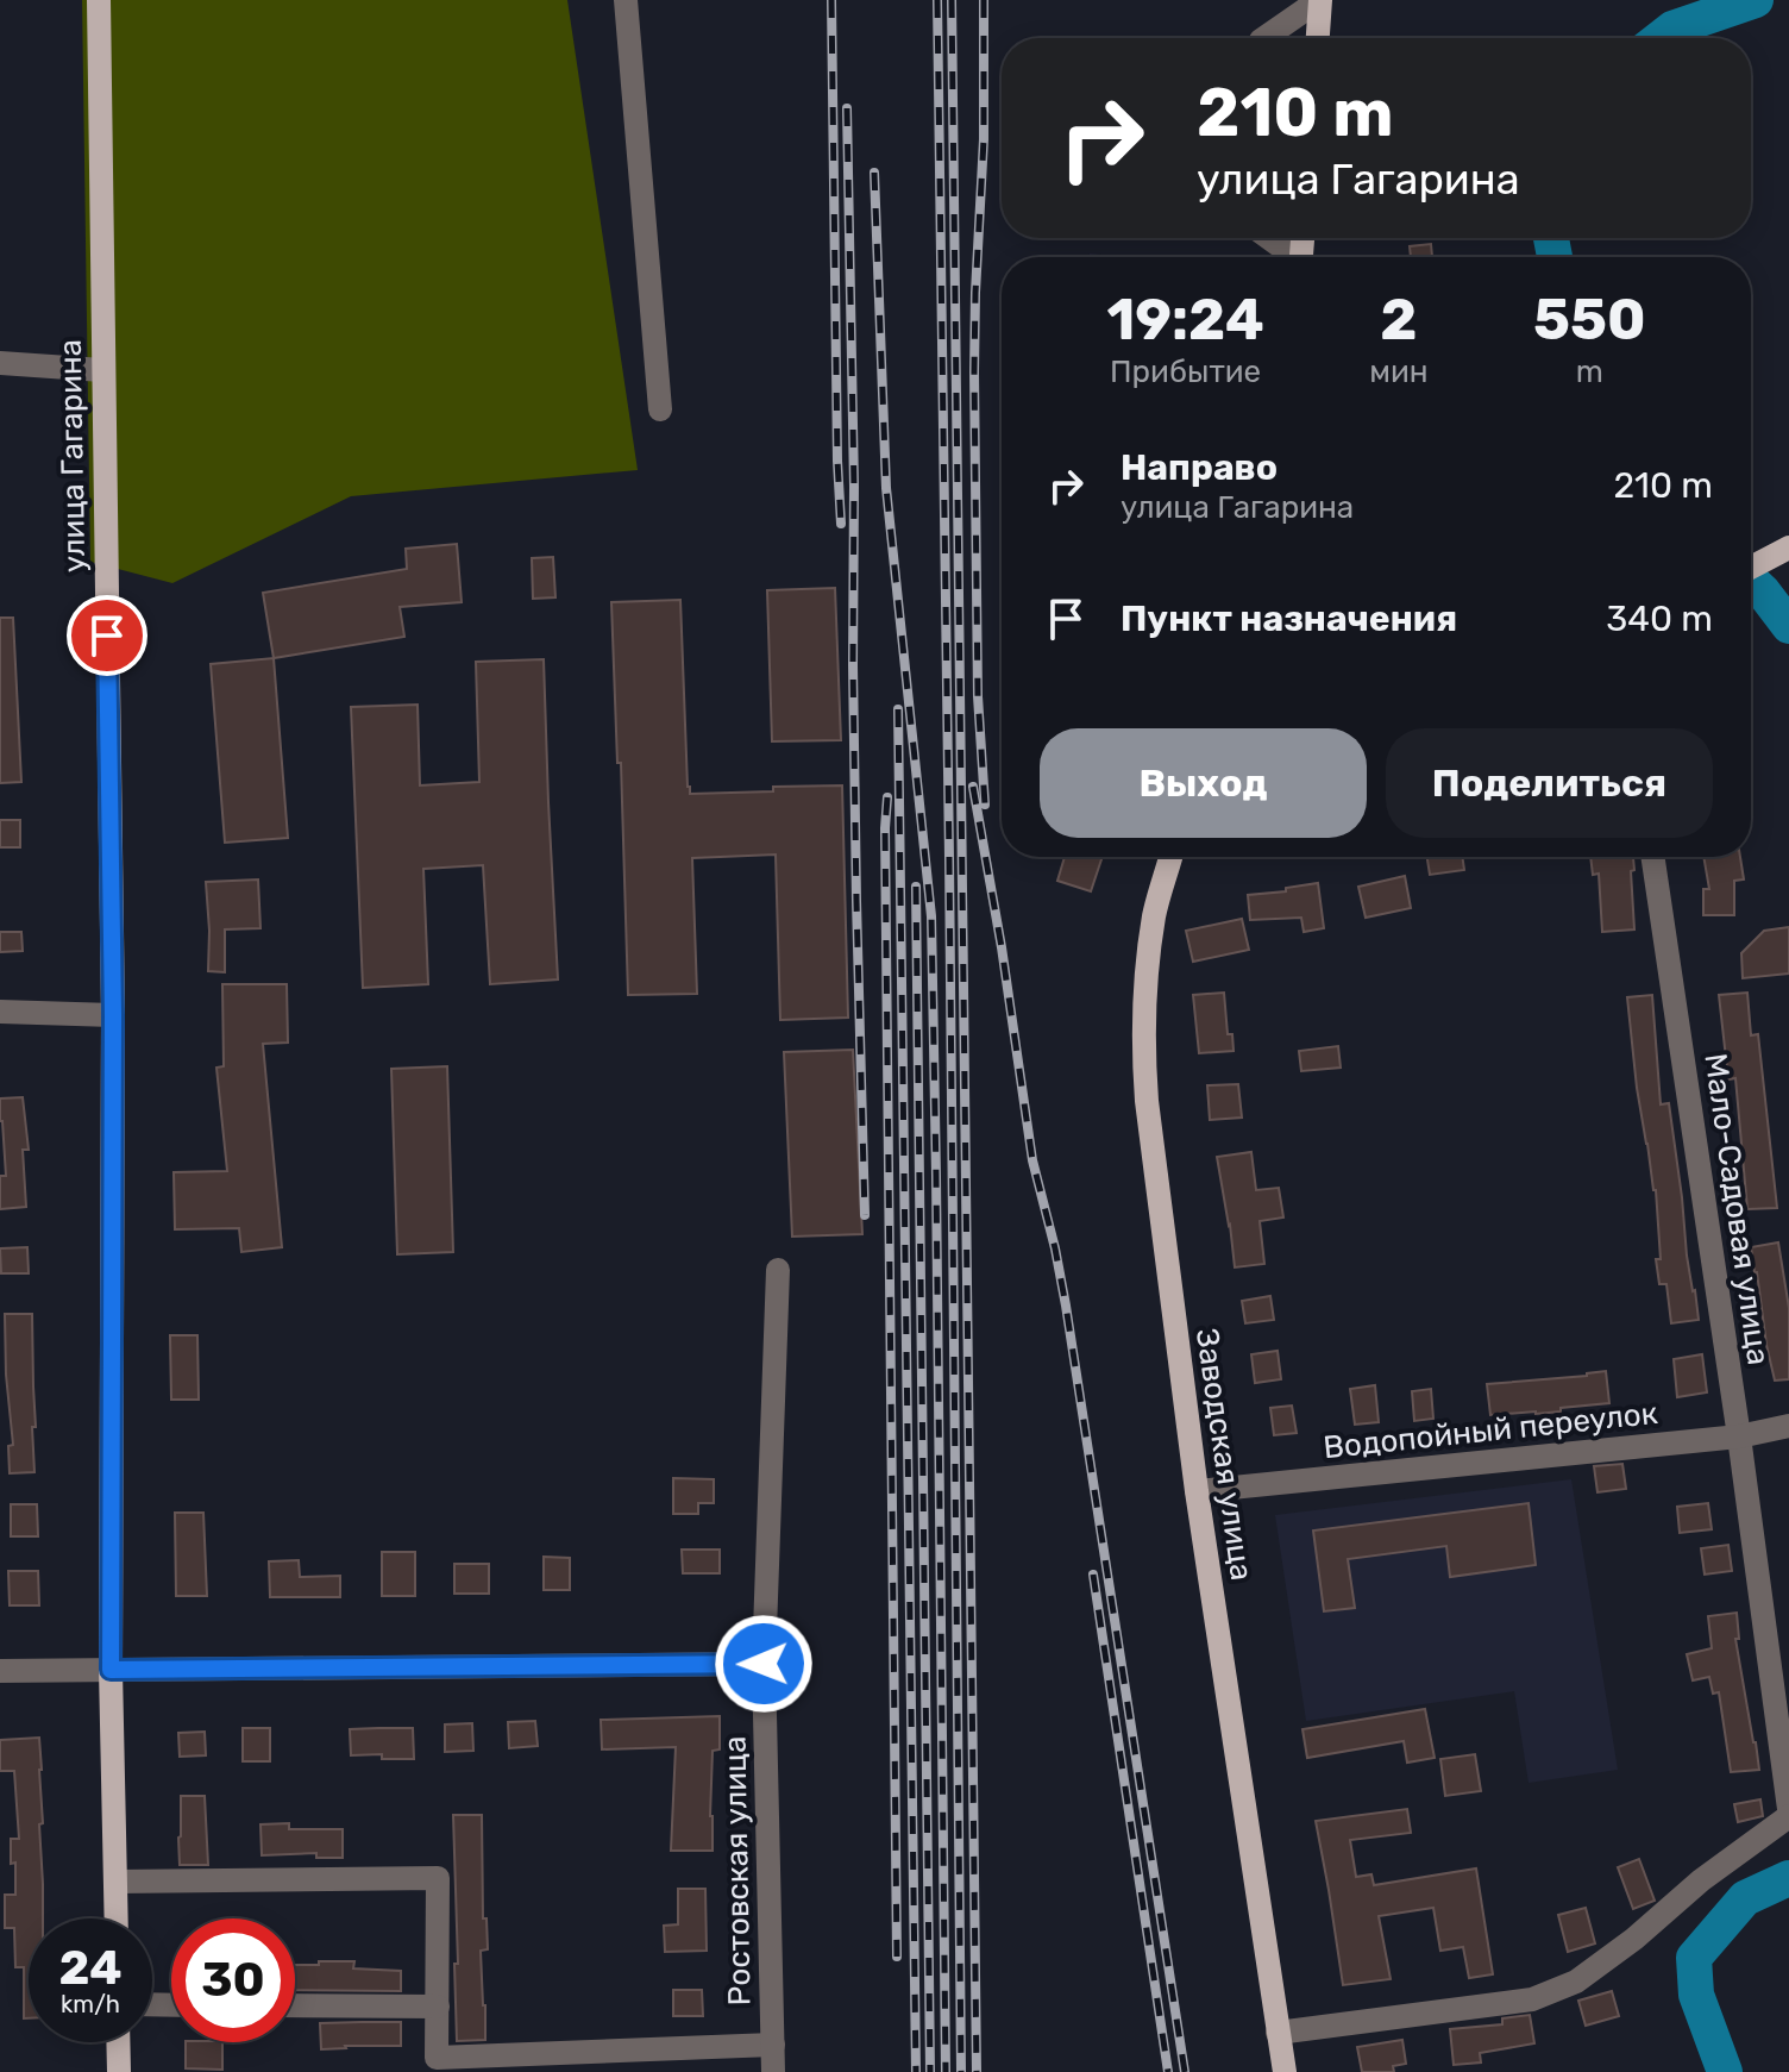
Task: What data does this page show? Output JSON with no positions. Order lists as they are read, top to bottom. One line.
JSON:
{"streets":{"main road":["улица Гагарина","Заводская улица"],"street":["Мало-Садовая улица","Водопойный переулок","Ростовская улица"]},"crossings":[["Мало-Садовая улица","Водопойный переулок"],["Водопойный переулок","Заводская улица"]],"page":{"turn":["210 m","улица Гагарина"],"eta":["19:24","Прибытие","2","мин","550","m"],"list":[{"name":"Направо","note":"улица Гагарина","value":"210 m"},{"name":"Пункт назначения","value":"340 m"}],"buttons":["Выход","Поделиться"],"speed":"24 km/h","limit":"30"}}
